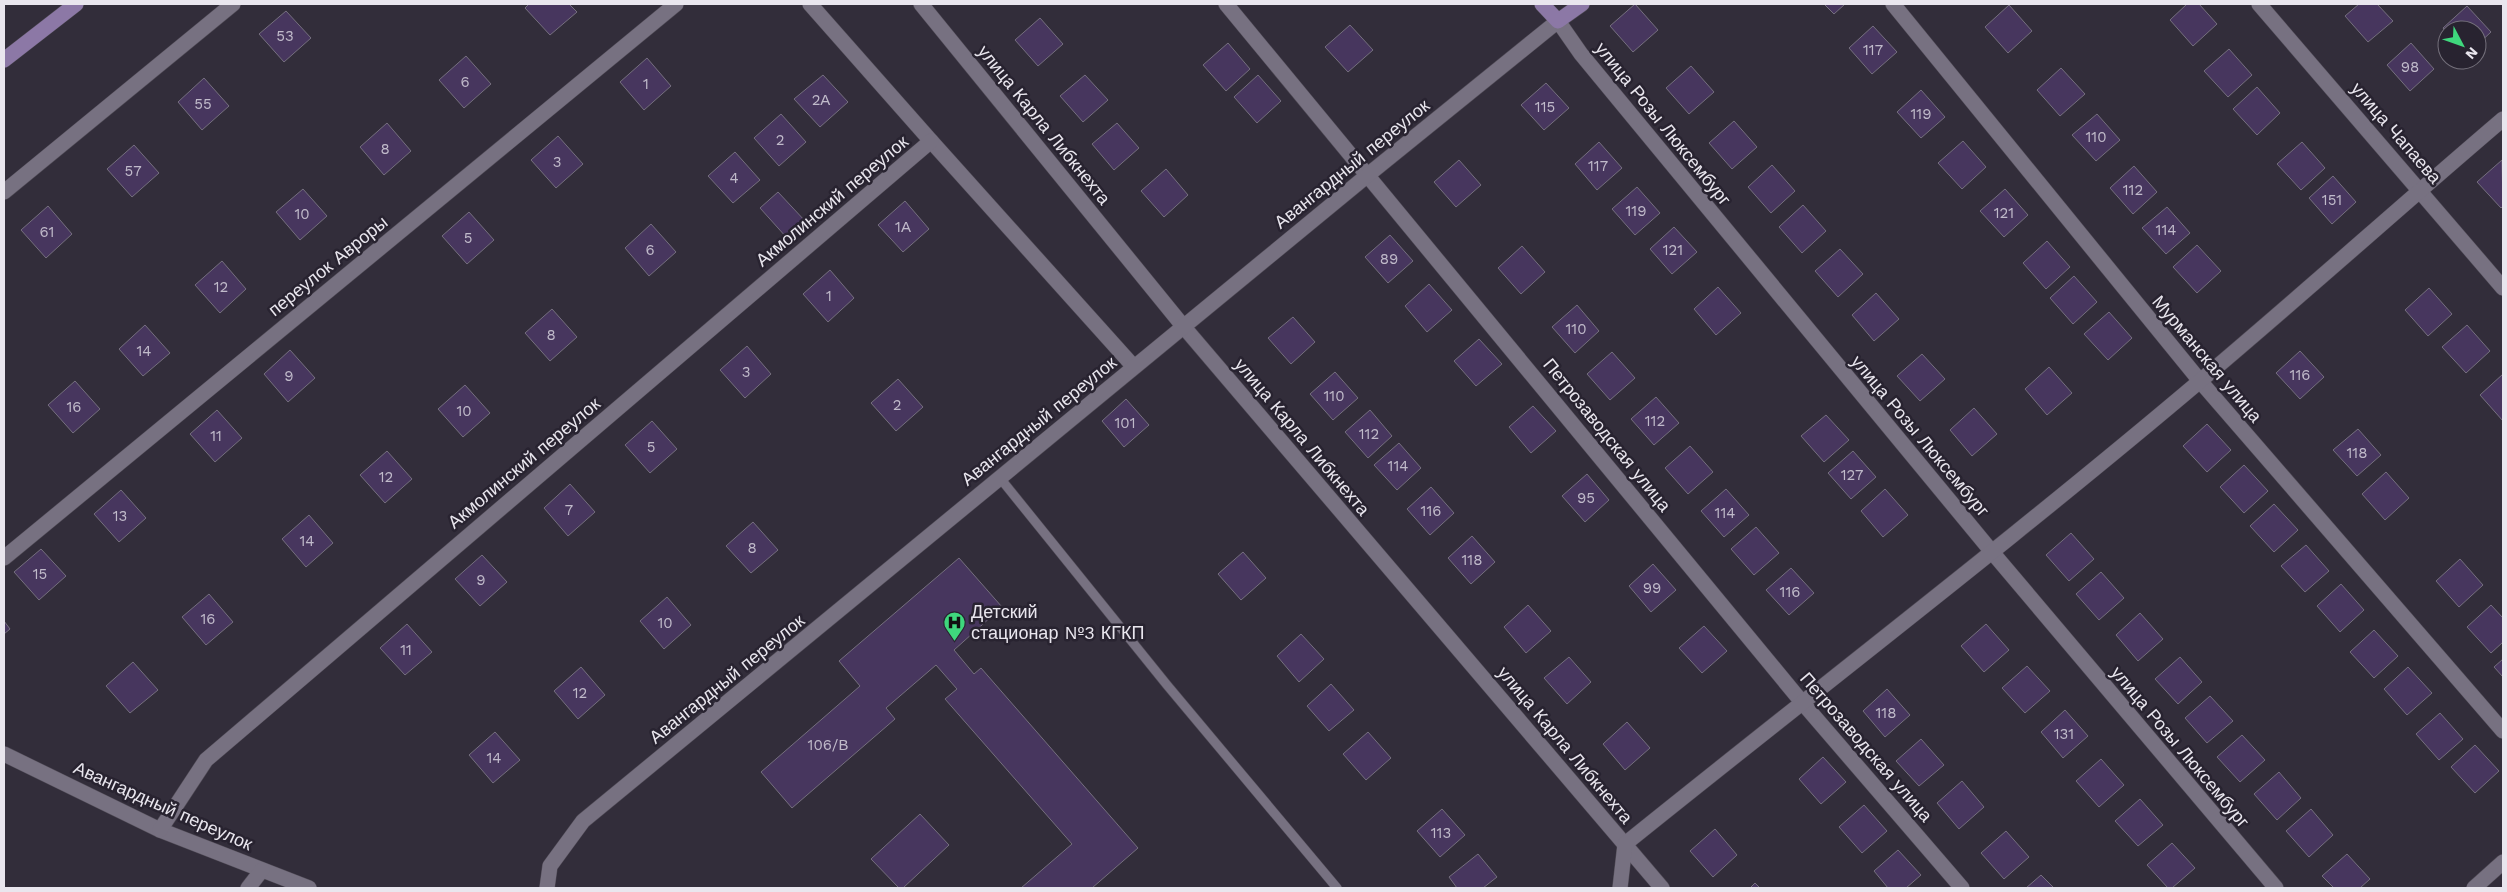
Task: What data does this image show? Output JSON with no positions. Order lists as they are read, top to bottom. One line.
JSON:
{"streets":{"main road":["улица Розы Люксембург","Авангардный переулок"],"street":["улица Карла Либкнехта","улица Чапаева","Акмолинский переулок","переулок Авроры","Мурманская улица","Петрозаводская улица"]},"crossings":[["улица Розы Люксембург","Авангардный переулок"],["улица Карла Либкнехта","Авангардный переулок"],["Авангардный переулок","Акмолинский переулок"],["Авангардный переулок","Петрозаводская улица"]],"places":{"hospital":["Детский стационар №3 КГКП"]},"house_numbers":["53","117","98","6","1","2А","55","115","119","110","2","8","3","117","57","4","112","151","119","121","10","1А","114","61","5","6","121","89","12","1","110","8","14","3","116","9","110","2","16","10","112","101","112","11","5","118","114","127","12","95","7","116","114","13","14","8","118","15","9","99","116","16","10","11","12","118","131","106/В","14","113"],"north":"bottom right"}
